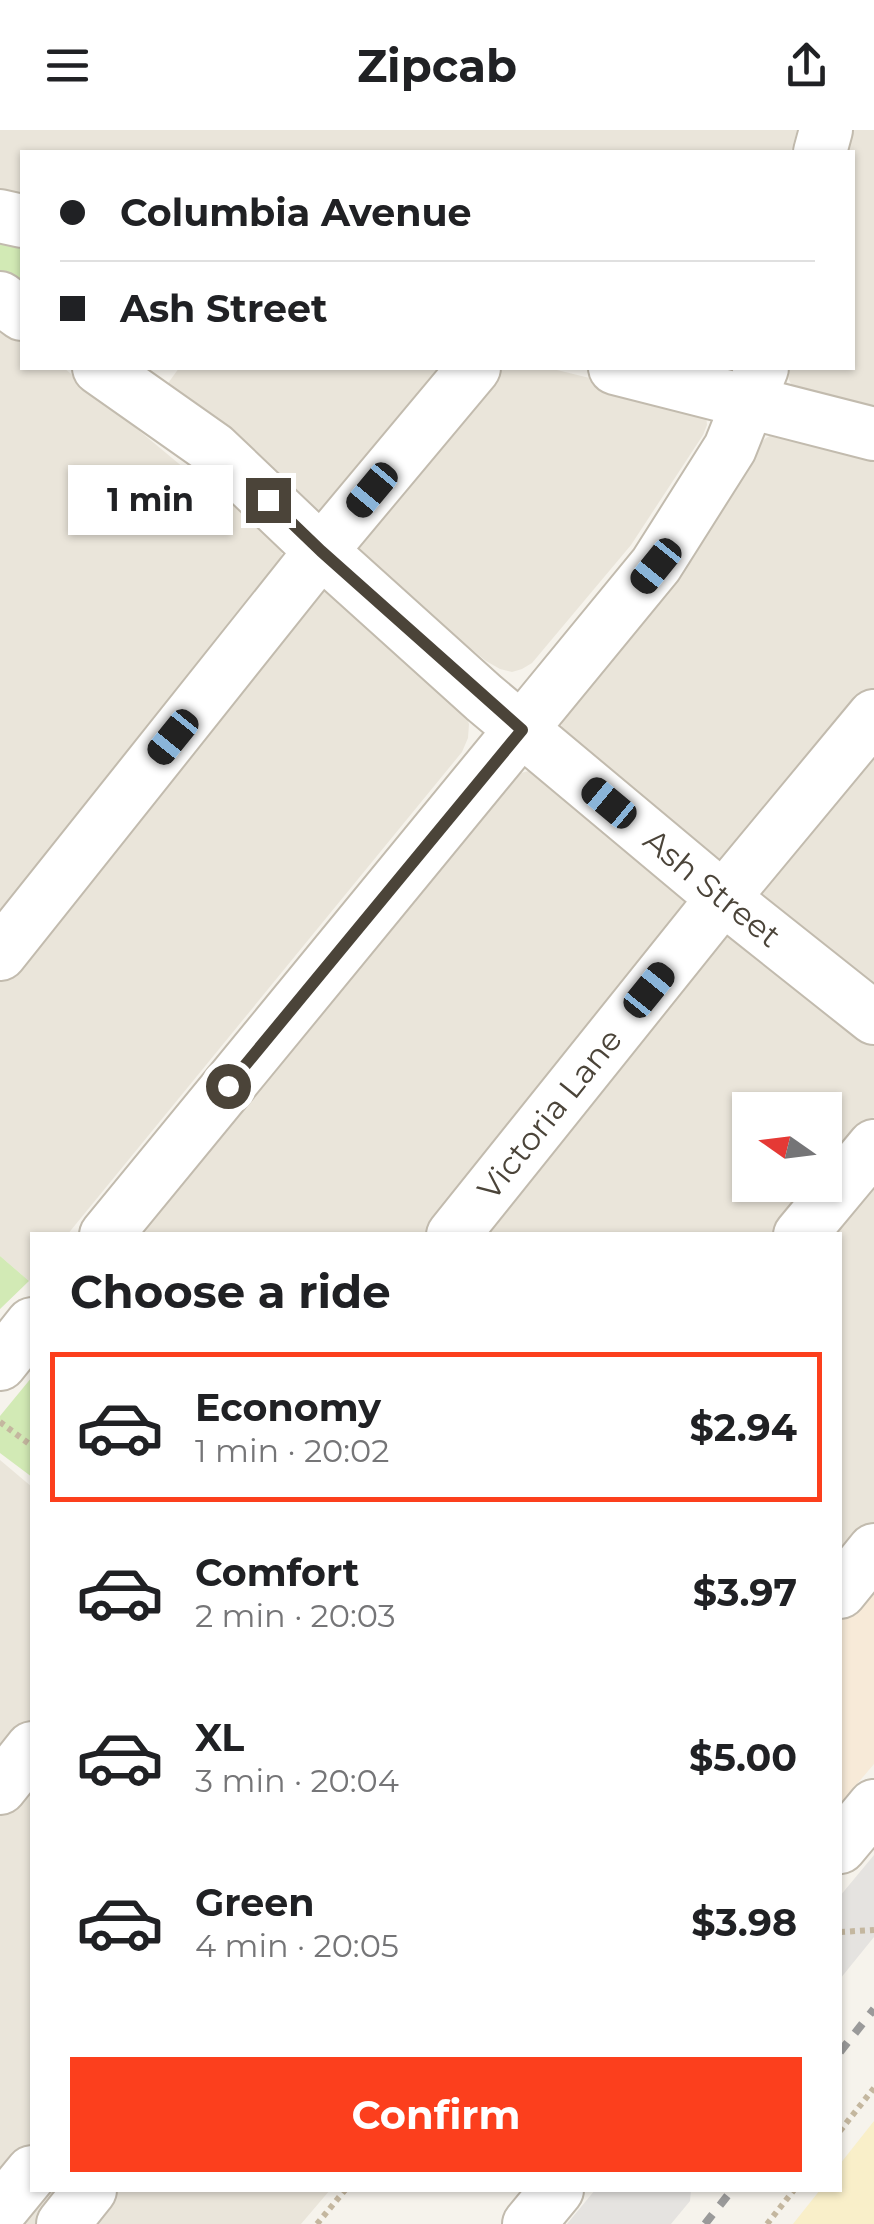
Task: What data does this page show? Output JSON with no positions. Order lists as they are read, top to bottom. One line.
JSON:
{"streets":{"street":["Ash Street","Victoria Lane"]},"crossings":[["Ash Street","Victoria Lane"]],"north":"left","page":{"header":"Zipcab","banner":["Columbia Avenue","Ash Street"],"bubble":"1 min","heading":"Choose a ride","list":[{"name":"Economy","note":"1 min · 20:02","value":"$2.94"},{"name":"Comfort","note":"2 min · 20:03","value":"$3.97"},{"name":"XL","note":"3 min · 20:04","value":"$5.00"},{"name":"Green","note":"4 min · 20:05","value":"$3.98"}],"buttons":"Confirm"}}
